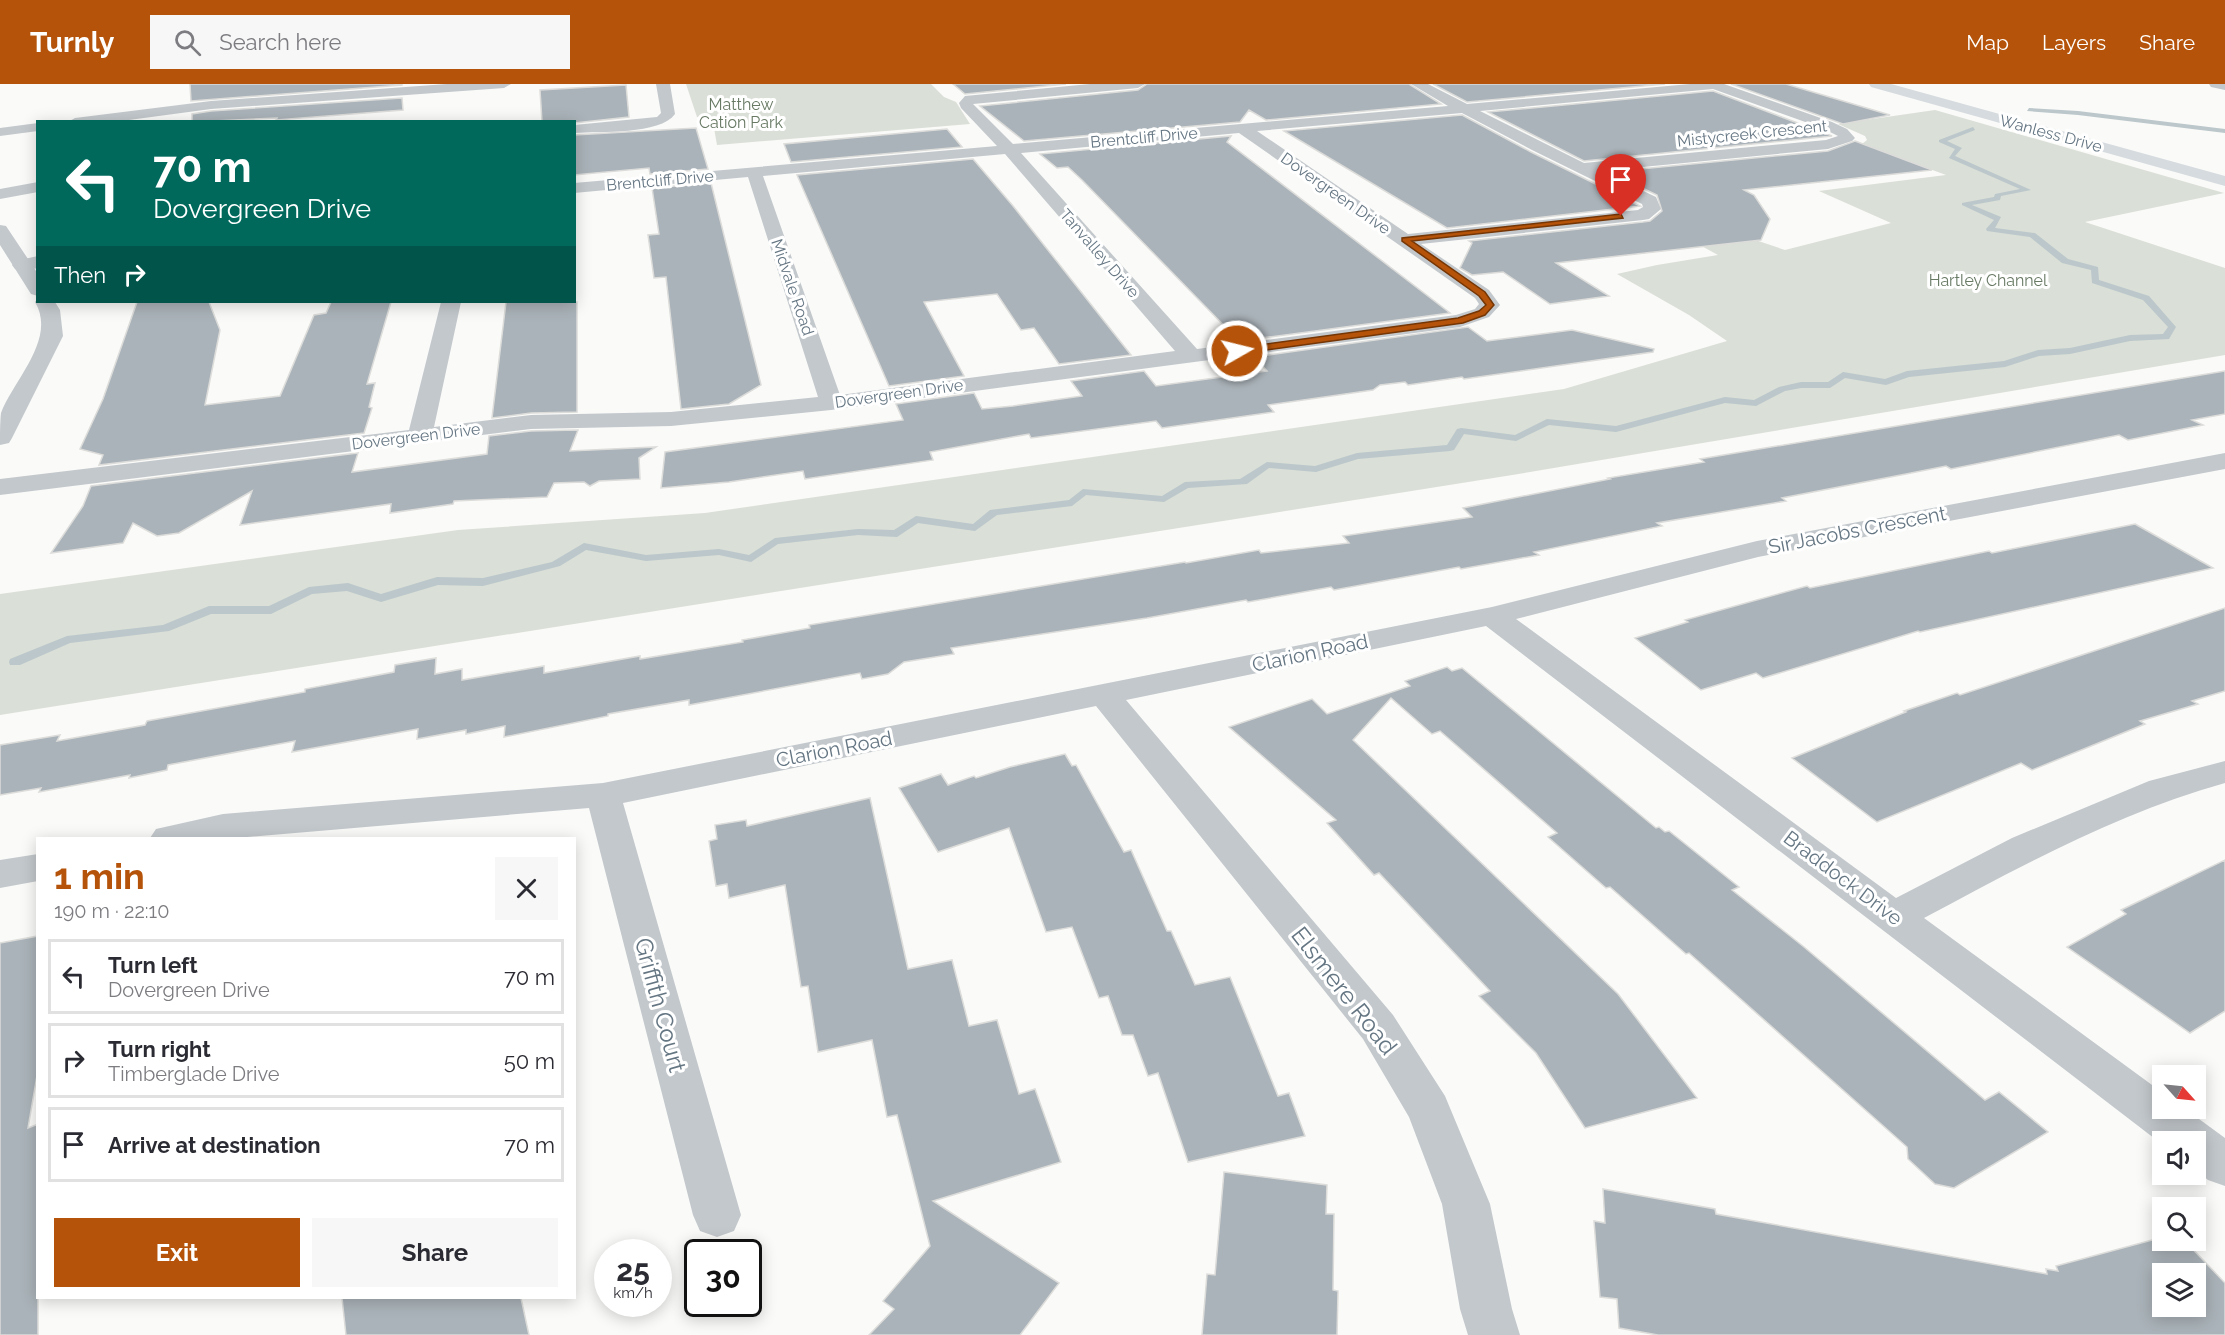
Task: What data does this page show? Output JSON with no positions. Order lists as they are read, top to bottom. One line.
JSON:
{"streets":{"main road":["Wanless Drive"],"street":["Mistycreek Crescent","Brentcliff Drive","Dovergreen Drive","Tanvalley Drive","Midvale Road","Sir Jacobs Crescent","Clarion Road","Braddock Drive","Elsmere Road","Griffith Court"]},"crossings":[["Mistycreek Crescent","Brentcliff Drive"],["Brentcliff Drive","Dovergreen Drive"],["Brentcliff Drive","Tanvalley Drive"],["Brentcliff Drive","Midvale Road"],["Dovergreen Drive","Tanvalley Drive"],["Dovergreen Drive","Midvale Road"],["Sir Jacobs Crescent","Clarion Road"],["Sir Jacobs Crescent","Braddock Drive"],["Clarion Road","Braddock Drive"],["Clarion Road","Elsmere Road"],["Clarion Road","Griffith Court"]],"parks":["Matthew Cation Park","Hartley Channel"],"north":"bottom right","page":{"header":"Turnly","search":"Search here","nav":["Map","Layers","Share"],"turn":["70 m","Dovergreen Drive"],"then":"Then","heading":["1 min","190 m · 22:10"],"list":[{"name":"Turn left","note":"Dovergreen Drive","value":"70 m"},{"name":"Turn right","note":"Timberglade Drive","value":"50 m"},{"name":"Arrive at destination","value":"70 m"}],"buttons":["Exit","Share"],"speed":"25 km/h","limit":"30"}}
